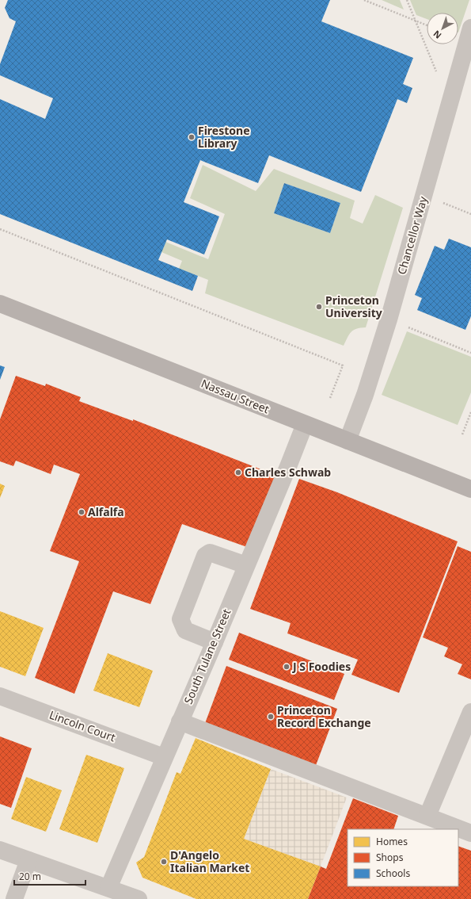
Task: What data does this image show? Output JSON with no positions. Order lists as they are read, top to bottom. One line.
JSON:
{"streets":{"main road":["Nassau Street"],"street":["Chancellor Way","South Tulane Street","Lincoln Court"]},"crossings":[["Chancellor Way","Nassau Street"],["Nassau Street","South Tulane Street"],["South Tulane Street","Lincoln Court"]],"places":["Firestone Library","Princeton University","Charles Schwab","Alfalfa","J S Foodies","Princeton Record Exchange","D'Angelo Italian Market"],"legend":["Homes","Shops","Schools"],"scale_bar":"20 m","north":"bottom left"}
